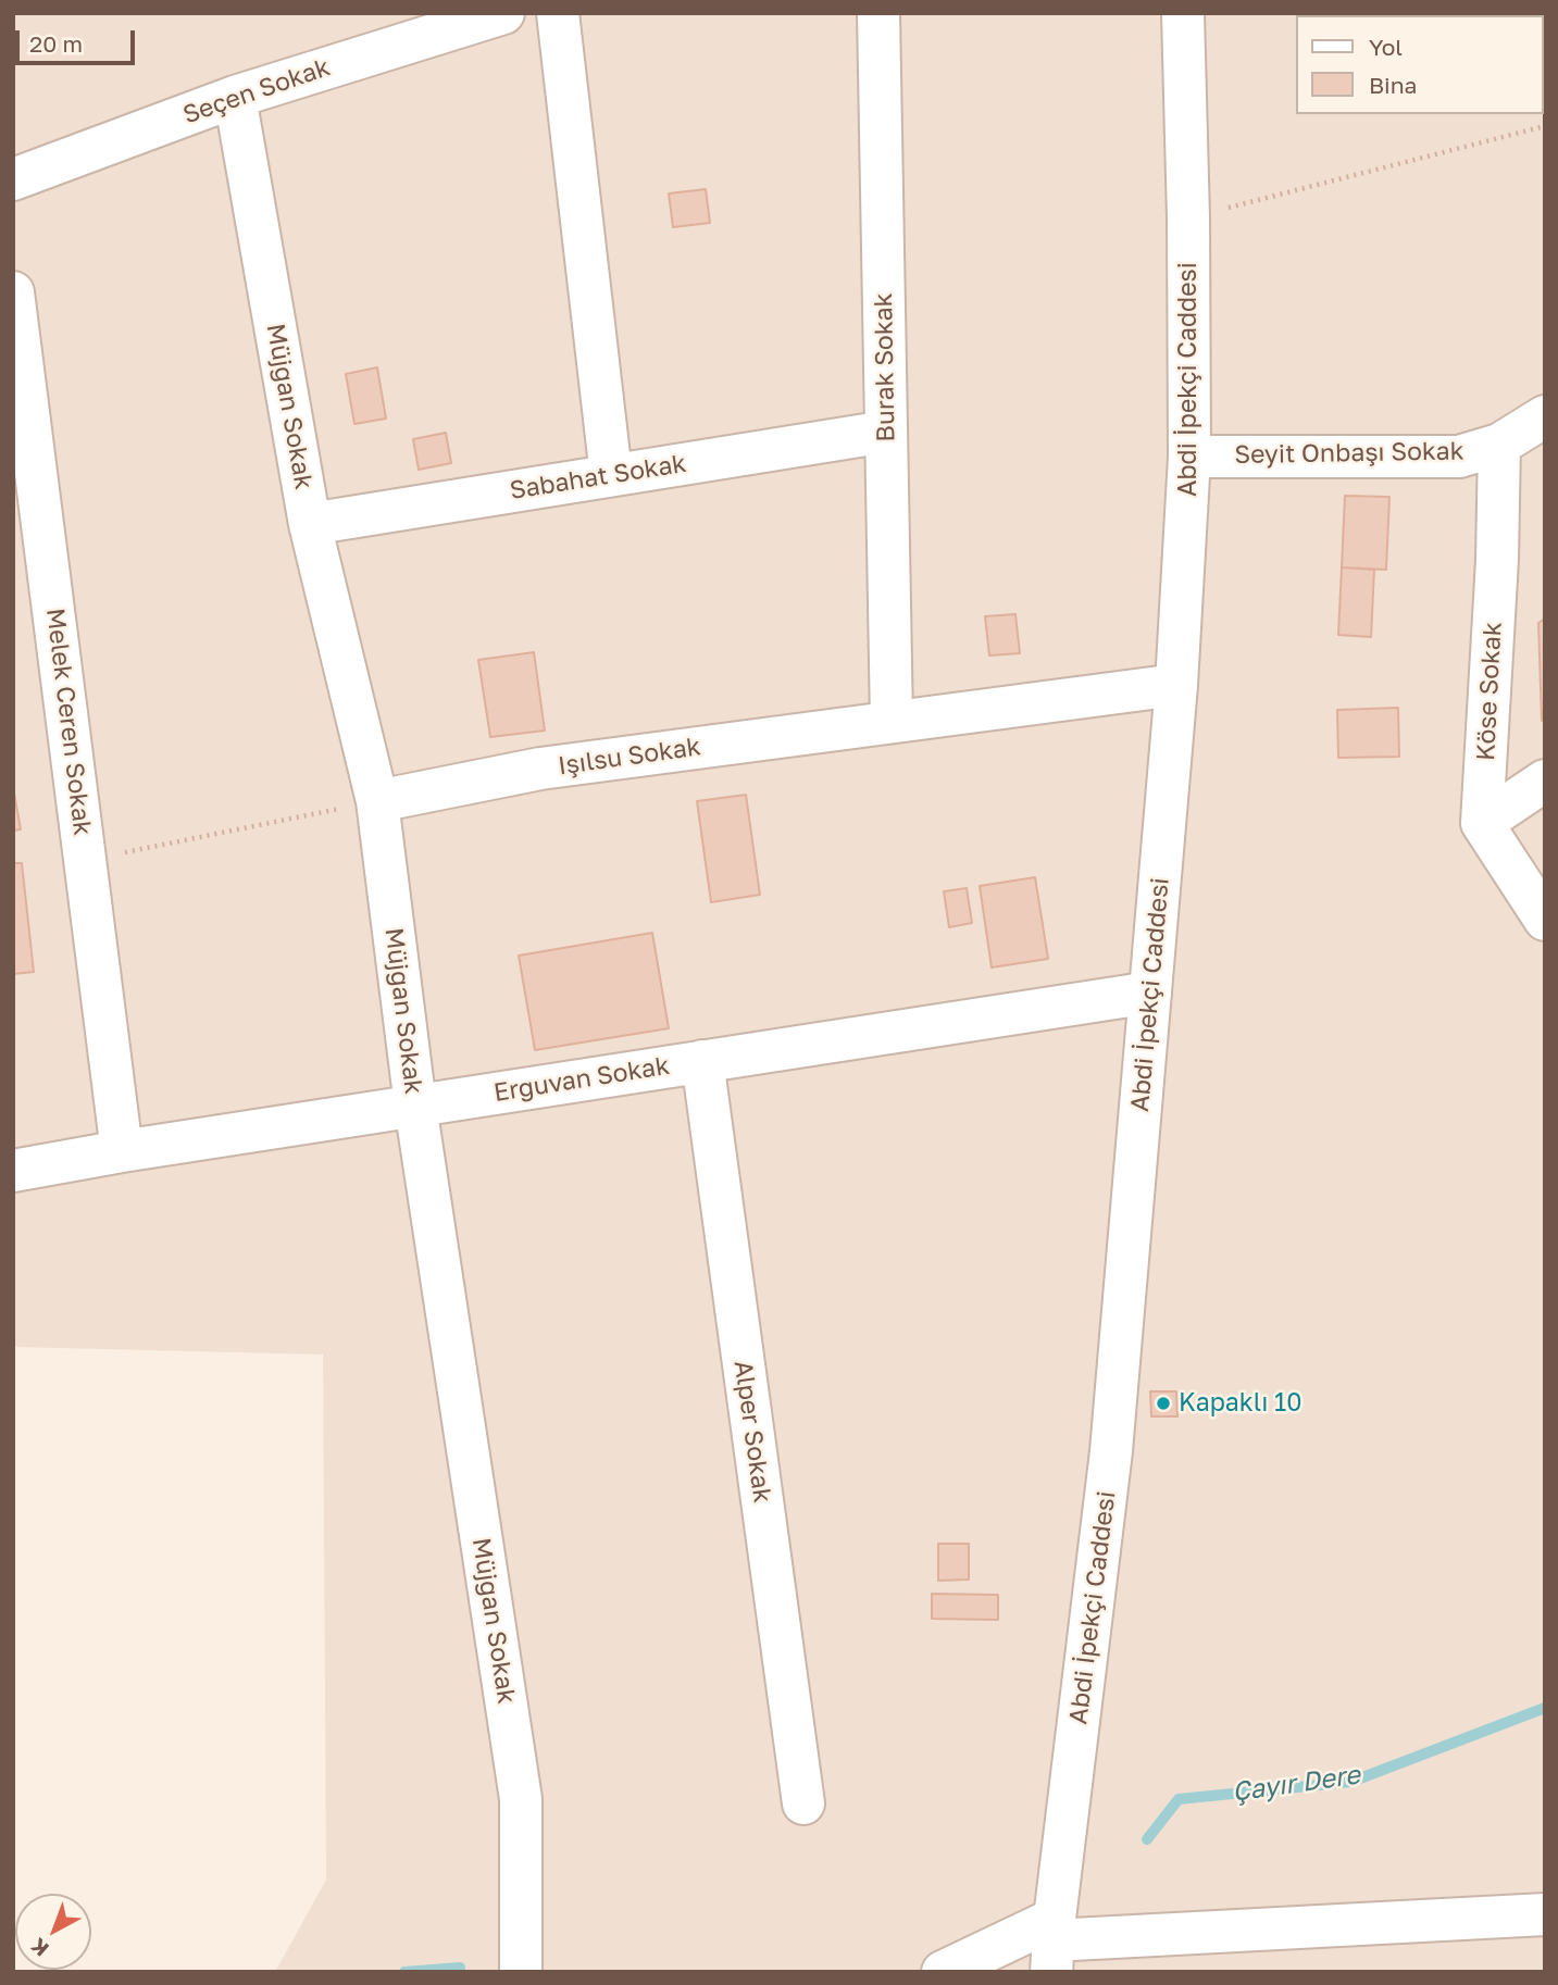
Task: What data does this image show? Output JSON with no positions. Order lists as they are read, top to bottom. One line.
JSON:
{"streets":{"street":["Seçen Sokak","Burak Sokak","Abdi İpekçi Caddesi","Müjgan Sokak","Seyit Onbaşı Sokak","Sabahat Sokak","Köse Sokak","Melek Ceren Sokak","Işılsu Sokak","Erguvan Sokak","Alper Sokak"]},"crossings":[["Seçen Sokak","Müjgan Sokak"],["Burak Sokak","Sabahat Sokak"],["Burak Sokak","Işılsu Sokak"],["Abdi İpekçi Caddesi","Seyit Onbaşı Sokak"],["Abdi İpekçi Caddesi","Işılsu Sokak"],["Abdi İpekçi Caddesi","Erguvan Sokak"],["Müjgan Sokak","Sabahat Sokak"],["Müjgan Sokak","Işılsu Sokak"],["Müjgan Sokak","Erguvan Sokak"],["Seyit Onbaşı Sokak","Köse Sokak"],["Melek Ceren Sokak","Erguvan Sokak"],["Erguvan Sokak","Alper Sokak"]],"water":["Çayır Dere"],"places":["Kapaklı 10"],"legend":["Yol","Bina"],"scale_bar":"20 m","north":"bottom left"}
